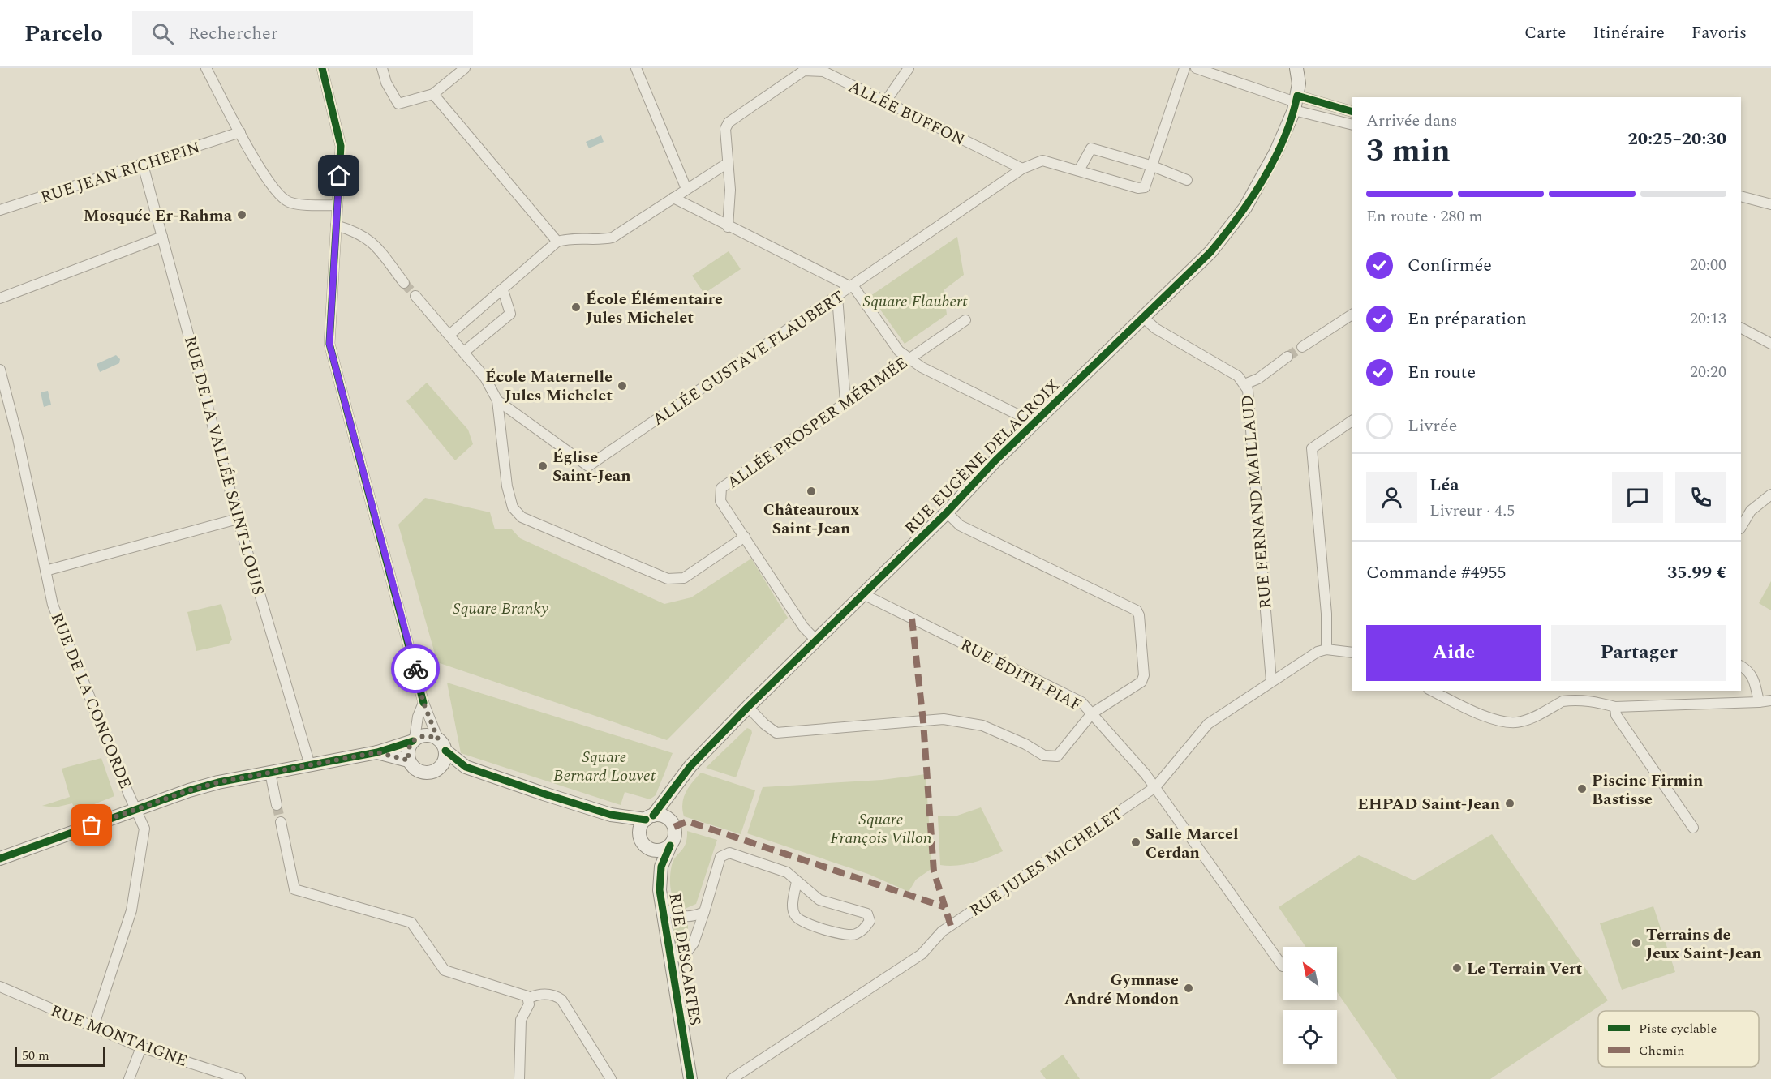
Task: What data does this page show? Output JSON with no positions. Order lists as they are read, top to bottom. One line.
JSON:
{"streets":{"street":["ALLÉE BUFFON","RUE JEAN RICHEPIN","ALLÉE GUSTAVE FLAUBERT","ALLÉE PROSPER MÉRIMÉE","RUE EUGÈNE DELACROIX","RUE DE LA VALLÉE SAINT-LOUIS","RUE FERNAND MAILLAUD","RUE ÉDITH PIAF","RUE DE LA CONCORDE","RUE JULES MICHELET","RUE DESCARTES","RUE MONTAIGNE"]},"crossings":[["ALLÉE BUFFON","ALLÉE GUSTAVE FLAUBERT"],["RUE JEAN RICHEPIN","RUE DE LA VALLÉE SAINT-LOUIS"],["ALLÉE PROSPER MÉRIMÉE","RUE EUGÈNE DELACROIX"],["RUE EUGÈNE DELACROIX","RUE FERNAND MAILLAUD"],["RUE EUGÈNE DELACROIX","RUE ÉDITH PIAF"],["RUE EUGÈNE DELACROIX","RUE DESCARTES"],["RUE FERNAND MAILLAUD","RUE JULES MICHELET"],["RUE ÉDITH PIAF","RUE JULES MICHELET"],["RUE DE LA CONCORDE","RUE MONTAIGNE"]],"parks":["Square Flaubert","Square Branky","Square Bernard Louvet","Square François Villon"],"places":["Mosquée Er-Rahma","École Élémentaire Jules Michelet","École Maternelle Jules Michelet","Église Saint-Jean","Châteauroux Saint-Jean","Piscine Firmin Bastisse","EHPAD Saint-Jean","Salle Marcel Cerdan","Terrains de Jeux Saint-Jean","Le Terrain Vert","Gymnase André Mondon"],"legend":["Piste cyclable","Chemin"],"scale_bar":"50 m","north":"top left","page":{"header":"Parcelo","search":"Rechercher","nav":["Carte","Itinéraire","Favoris"],"heading":["3 min","Arrivée dans","20:25–20:30"],"panel":["Léa","Livreur · 4.5","Commande #4955","35.99 €"],"bar":"En route · 280 m","list":[["Confirmée","20:00"],["En préparation","20:13"],["En route","20:20"],"Livrée"],"buttons":["Aide","Partager"],"scale":"50 m"}}
